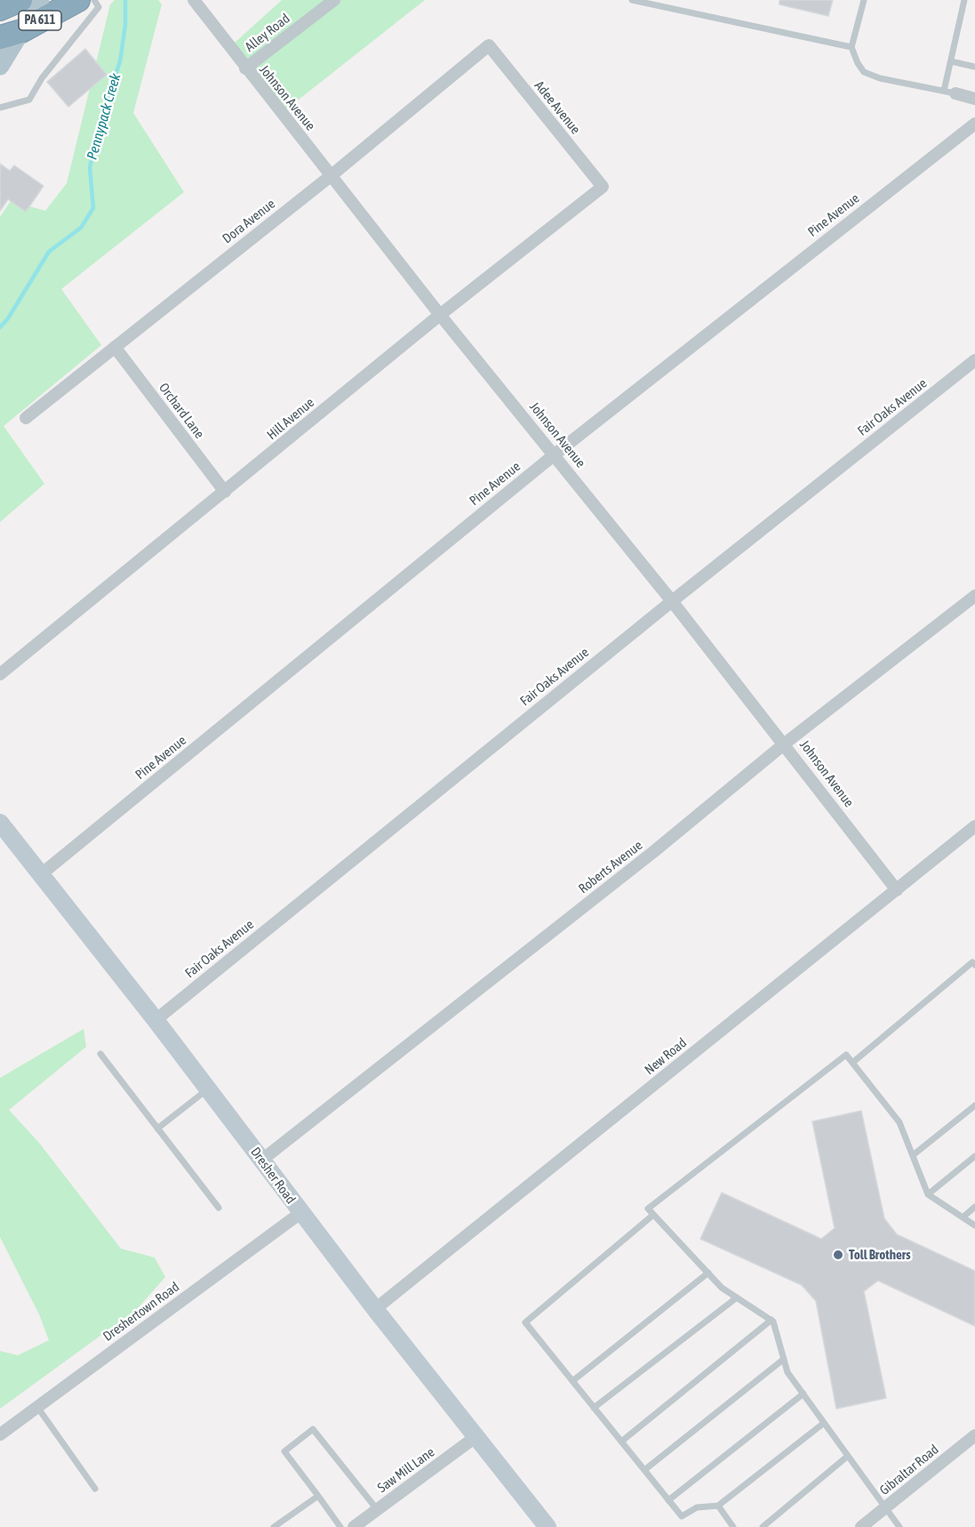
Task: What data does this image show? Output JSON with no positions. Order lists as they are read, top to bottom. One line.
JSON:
{"streets":{"highway":["PA 611"],"main road":["Dresher Road"],"street":["Alley Road","Johnson Avenue","Adee Avenue","Pine Avenue","Dora Avenue","Fair Oaks Avenue","Orchard Lane","Hill Avenue","Roberts Avenue","New Road","Dreshertown Road","Saw Mill Lane","Gibraltar Road"]},"crossings":[["Alley Road","Johnson Avenue"],["Johnson Avenue","Pine Avenue"],["Johnson Avenue","Dora Avenue"],["Johnson Avenue","Fair Oaks Avenue"],["Johnson Avenue","Hill Avenue"],["Johnson Avenue","Roberts Avenue"],["Johnson Avenue","New Road"],["Adee Avenue","Dora Avenue"],["Adee Avenue","Hill Avenue"],["Pine Avenue","Dresher Road"],["Dora Avenue","Orchard Lane"],["Fair Oaks Avenue","Dresher Road"],["Orchard Lane","Hill Avenue"],["Roberts Avenue","Dresher Road"],["New Road","Dresher Road"],["Dresher Road","Dreshertown Road"],["Dresher Road","Saw Mill Lane"]],"water":["Pennypack Creek"],"places":["Toll Brothers"]}
